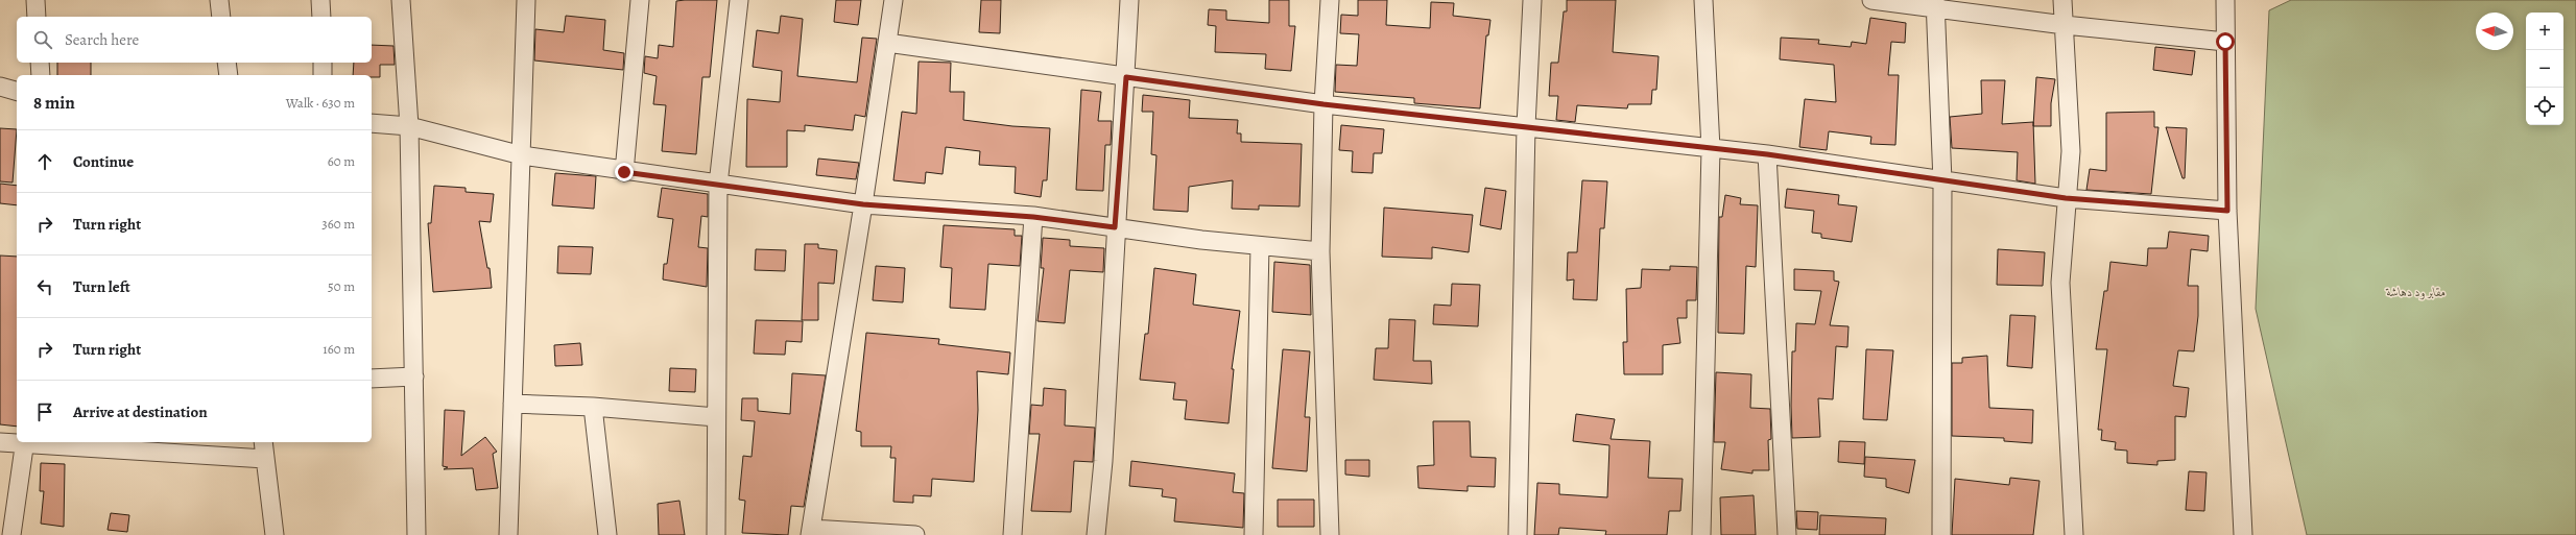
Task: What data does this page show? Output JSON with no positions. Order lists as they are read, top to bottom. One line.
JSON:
{"parks":["مقابر ود دهاشة"],"north":"left","page":{"map_buttons":["+","−"],"search":"Search here","heading":["8 min","Walk · 630 m"],"list":[["Continue","60 m"],["Turn right","360 m"],["Turn left","50 m"],["Turn right","160 m"],"Arrive at destination"]}}
